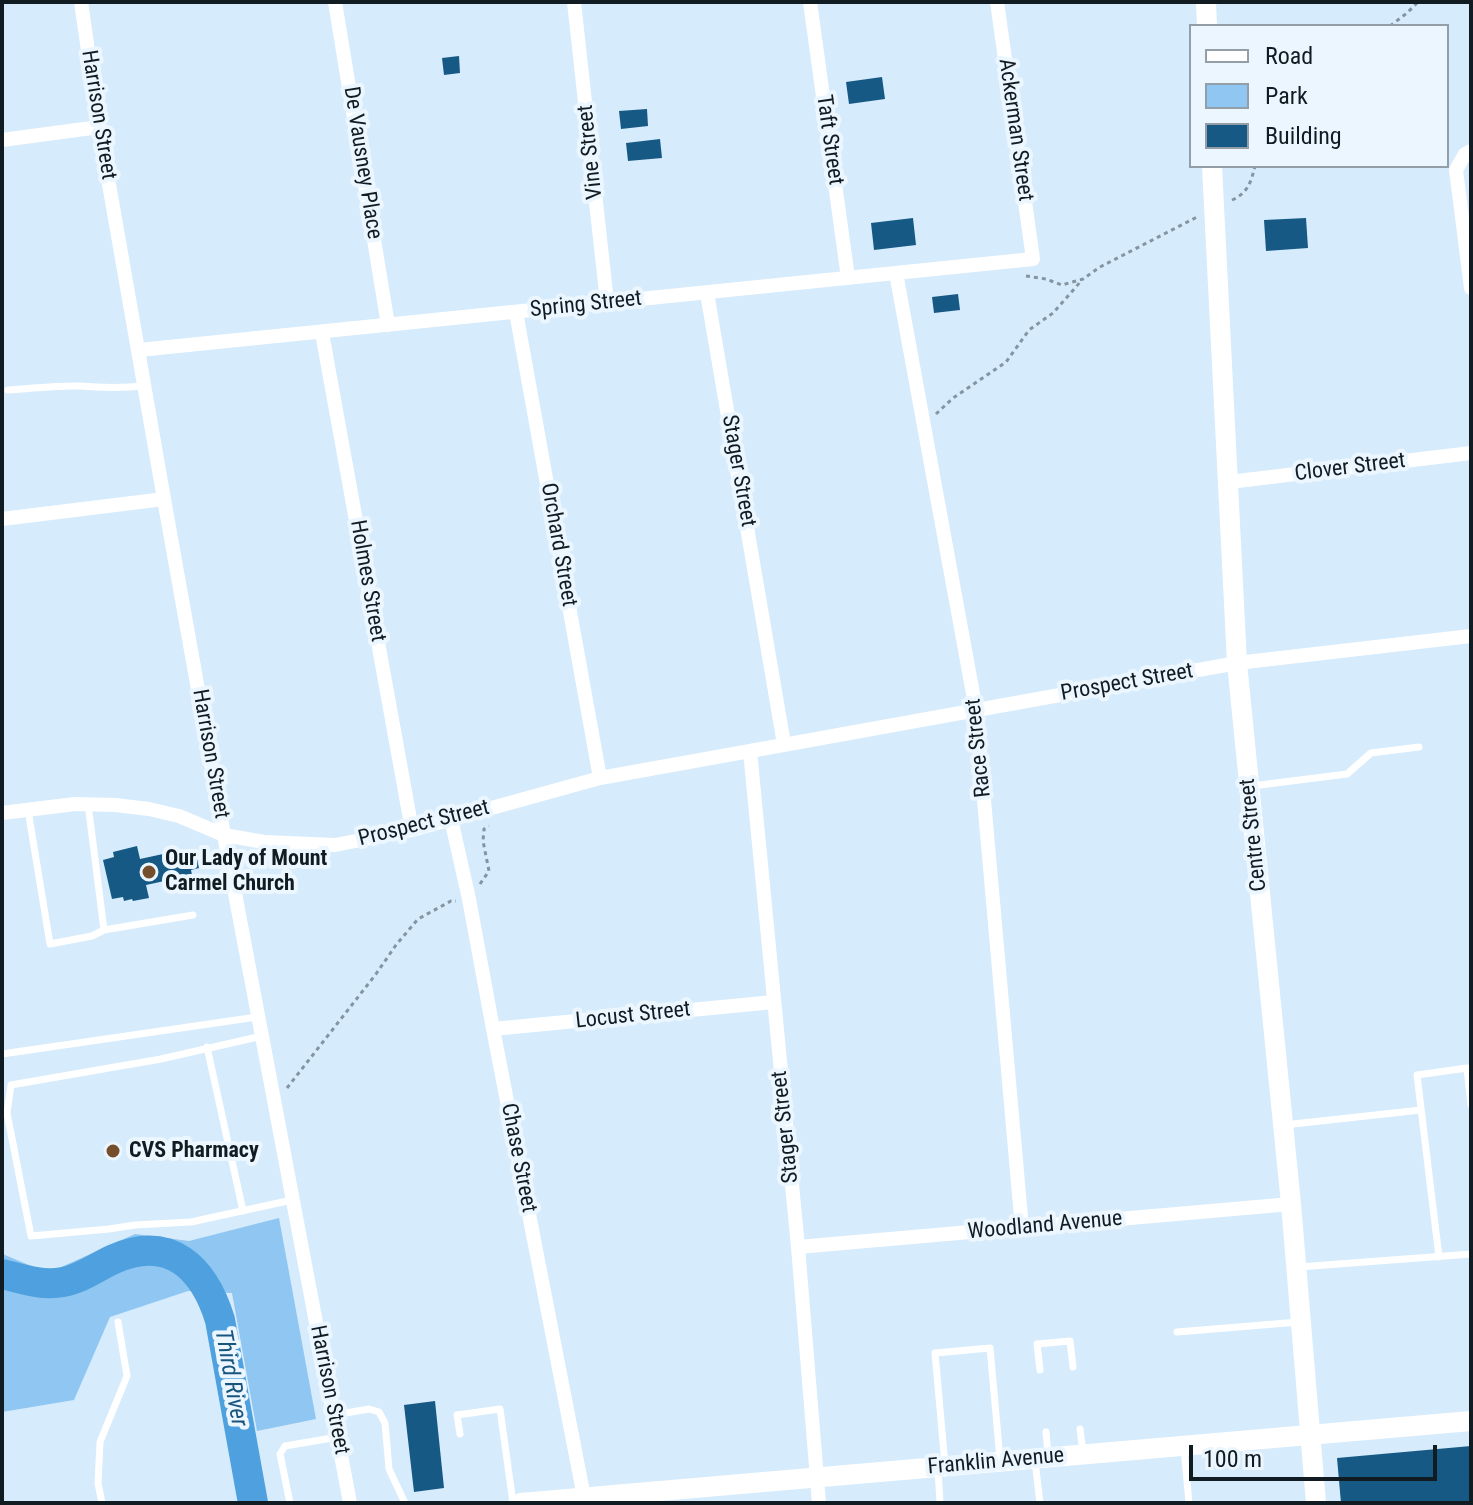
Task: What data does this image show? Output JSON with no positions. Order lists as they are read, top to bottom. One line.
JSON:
{"streets":{"street":["Harrison Street","Ackerman Street","Taft Street","Vine Street","De Vausney Place","Spring Street","Clover Street","Stager Street","Orchard Street","Holmes Street","Prospect Street","Race Street","Centre Street","Locust Street","Chase Street","Woodland Avenue","Franklin Avenue"]},"crossings":[["Harrison Street","Spring Street"],["Harrison Street","Prospect Street"],["Ackerman Street","Spring Street"],["Taft Street","Spring Street"],["Vine Street","Spring Street"],["De Vausney Place","Spring Street"],["Spring Street","Stager Street"],["Spring Street","Orchard Street"],["Spring Street","Holmes Street"],["Spring Street","Race Street"],["Clover Street","Centre Street"],["Stager Street","Prospect Street"],["Stager Street","Locust Street"],["Stager Street","Woodland Avenue"],["Stager Street","Franklin Avenue"],["Orchard Street","Prospect Street"],["Holmes Street","Prospect Street"],["Prospect Street","Race Street"],["Prospect Street","Centre Street"],["Prospect Street","Chase Street"],["Race Street","Woodland Avenue"],["Centre Street","Woodland Avenue"],["Centre Street","Franklin Avenue"],["Locust Street","Chase Street"],["Chase Street","Franklin Avenue"]],"water":["Third River"],"places":["Our Lady of Mount Carmel Church","CVS Pharmacy"],"legend":["Road","Park","Building"],"scale_bar":"100 m"}
